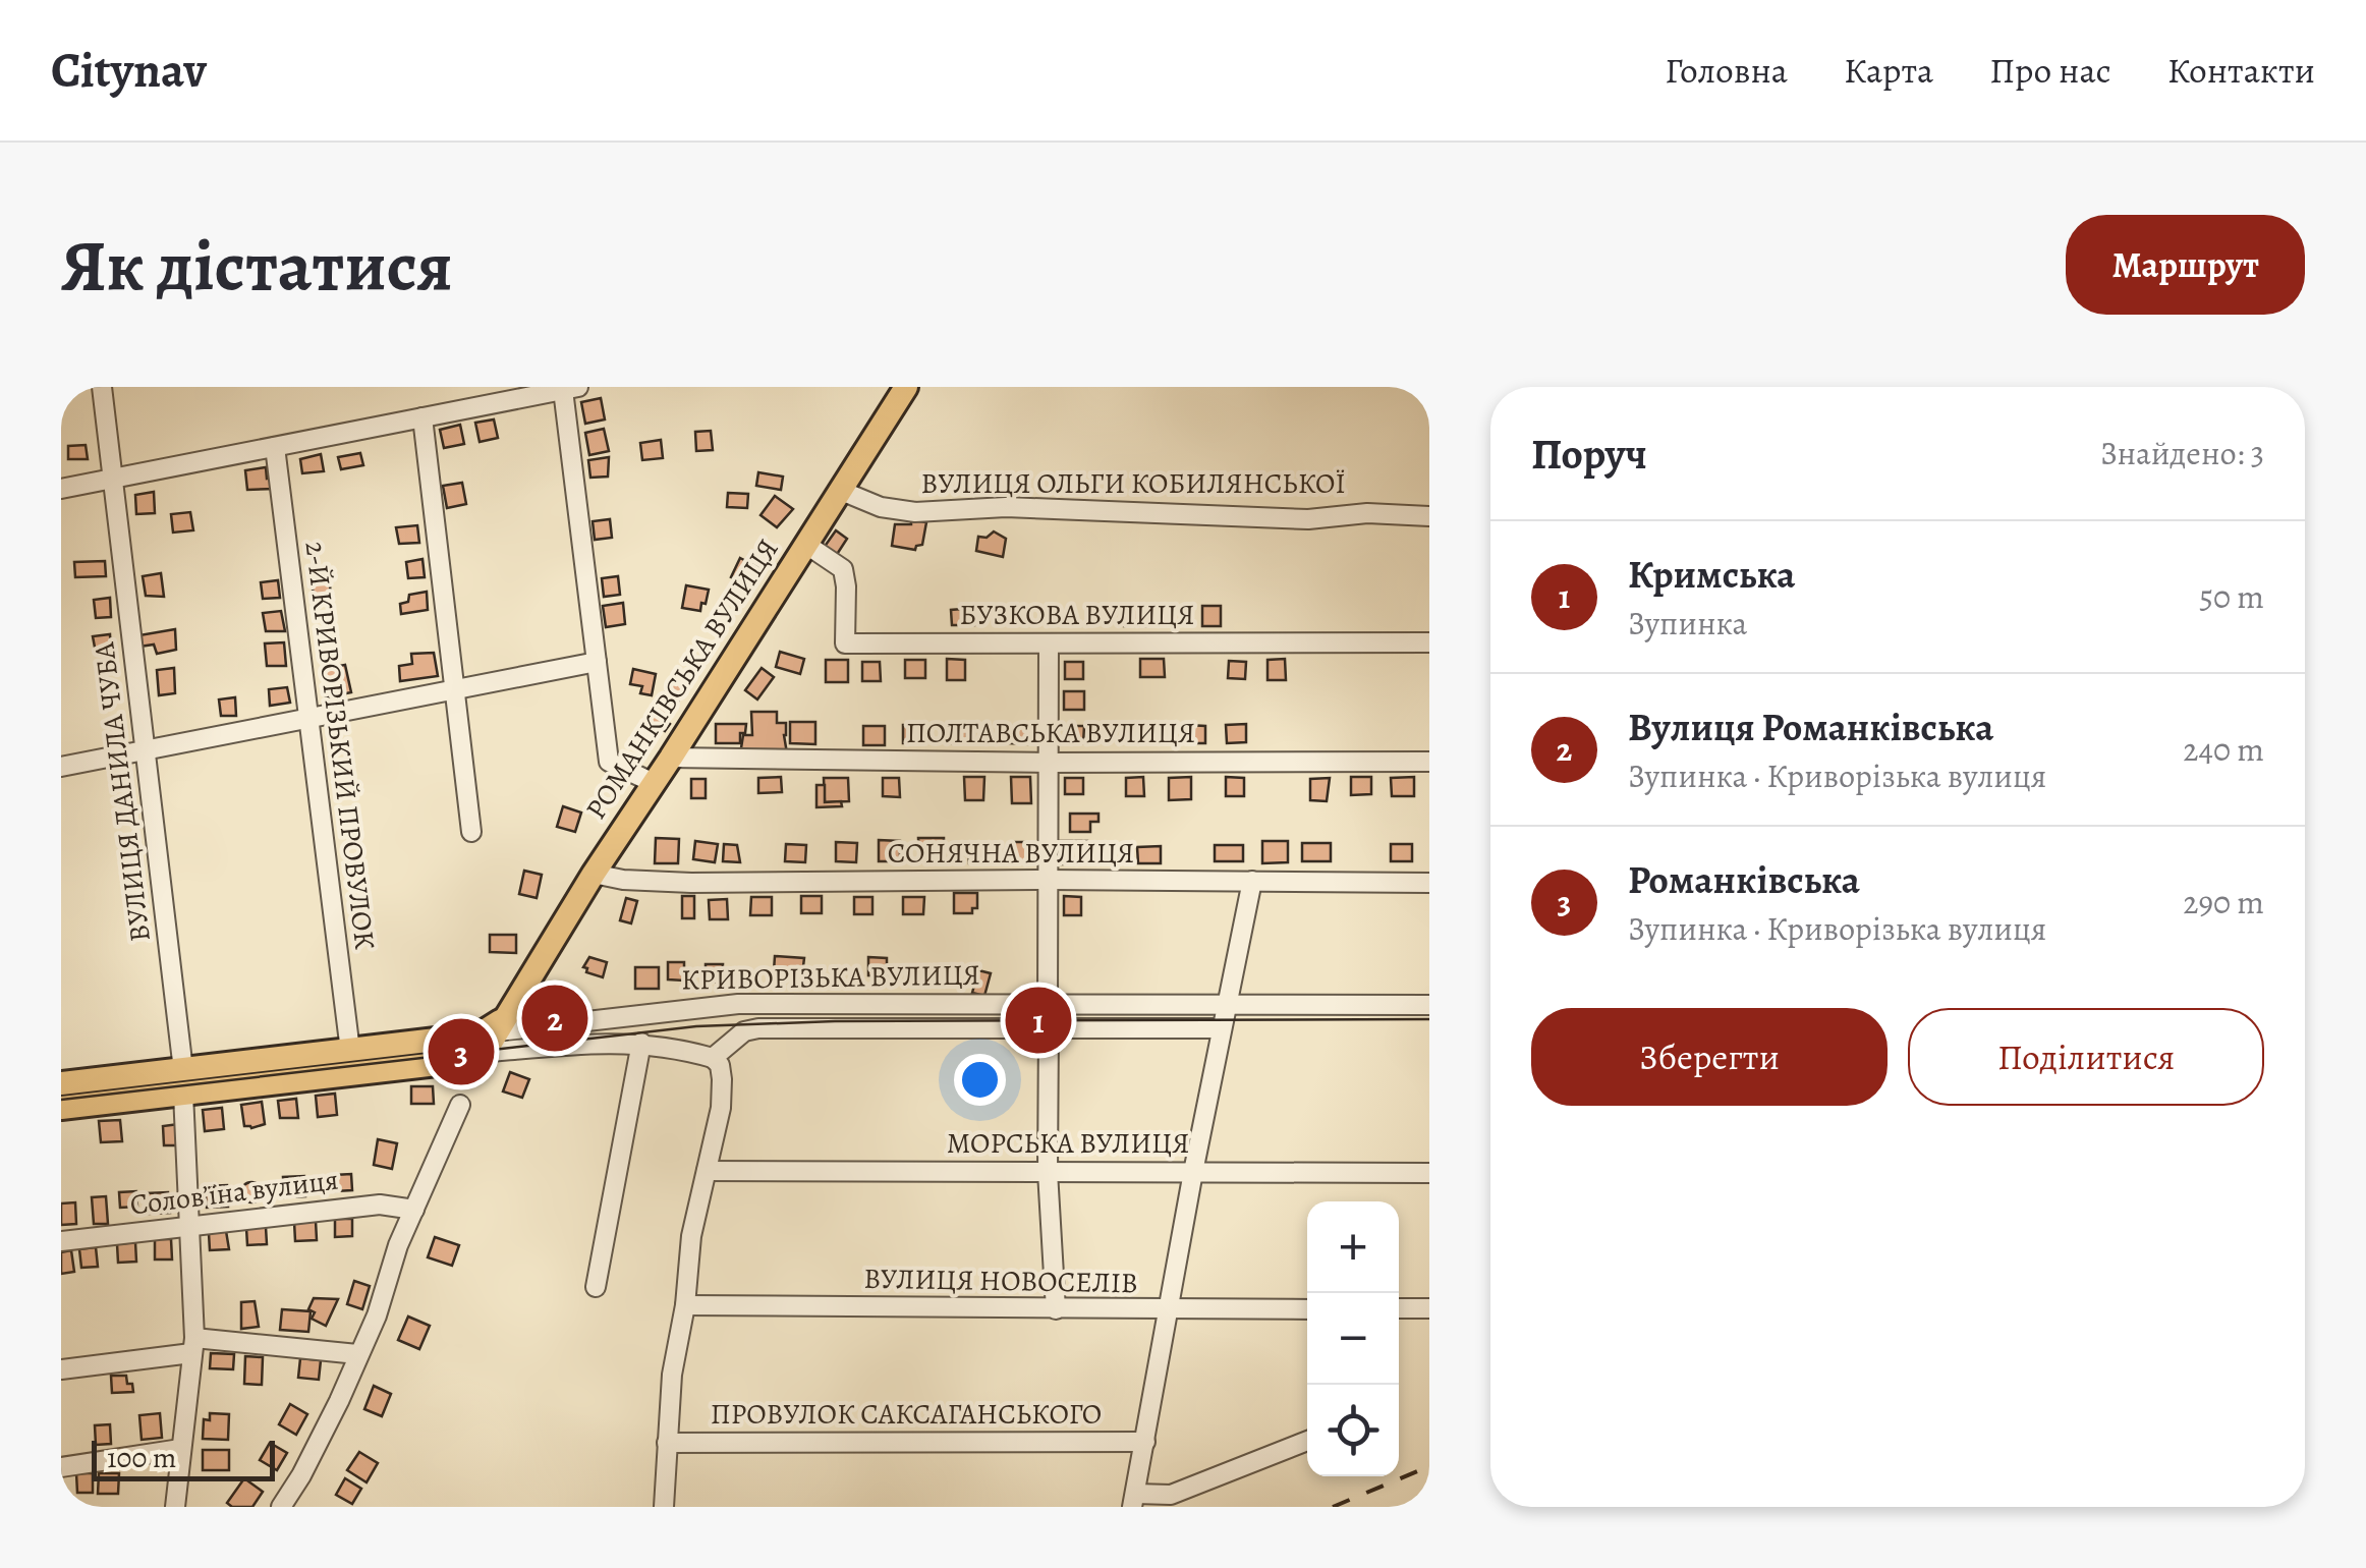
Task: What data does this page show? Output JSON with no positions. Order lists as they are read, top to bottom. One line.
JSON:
{"streets":{"main road":["РОМАНКІВСЬКА ВУЛИЦЯ","КРИВОРІЗЬКА ВУЛИЦЯ"],"street":["ВУЛИЦЯ ОЛЬГИ КОБИЛЯНСЬКОЇ","БУЗКОВА ВУЛИЦЯ","ПОЛТАВСЬКА ВУЛИЦЯ","2-Й КРИВОРІЗЬКИЙ ПРОВУЛОК","ВУЛИЦЯ ДАНИЛА ЧУБА","СОНЯЧНА ВУЛИЦЯ","МОРСЬКА ВУЛИЦЯ","Соловʼїна вулиця","ВУЛИЦЯ НОВОСЕЛІВ","ПРОВУЛОК САКСАГАНСЬКОГО"]},"crossings":[["ВУЛИЦЯ ОЛЬГИ КОБИЛЯНСЬКОЇ","РОМАНКІВСЬКА ВУЛИЦЯ"],["БУЗКОВА ВУЛИЦЯ","РОМАНКІВСЬКА ВУЛИЦЯ"],["РОМАНКІВСЬКА ВУЛИЦЯ","ПОЛТАВСЬКА ВУЛИЦЯ"],["РОМАНКІВСЬКА ВУЛИЦЯ","СОНЯЧНА ВУЛИЦЯ"],["РОМАНКІВСЬКА ВУЛИЦЯ","КРИВОРІЗЬКА ВУЛИЦЯ"],["2-Й КРИВОРІЗЬКИЙ ПРОВУЛОК","КРИВОРІЗЬКА ВУЛИЦЯ"],["ВУЛИЦЯ ДАНИЛА ЧУБА","КРИВОРІЗЬКА ВУЛИЦЯ"],["ВУЛИЦЯ ДАНИЛА ЧУБА","Соловʼїна вулиця"]],"scale_bar":"100 m","page":{"header":"Citynav","nav":["Головна","Карта","Про нас","Контакти"],"buttons":["Маршрут",["Зберегти","Поділитися"]],"title":"Як дістатися","heading":["Поруч","Знайдено: 3"],"list":[{"mark":"1","name":"Кримська","note":"Зупинка","value":"50 m"},{"mark":"2","name":"Вулиця Романківська","note":"Зупинка · Криворізька вулиця","value":"240 m"},{"mark":"3","name":"Романківська","note":"Зупинка · Криворізька вулиця","value":"290 m"}],"pins":["2","1","3"],"map_buttons":["+","−"],"scale":"100 m"}}
